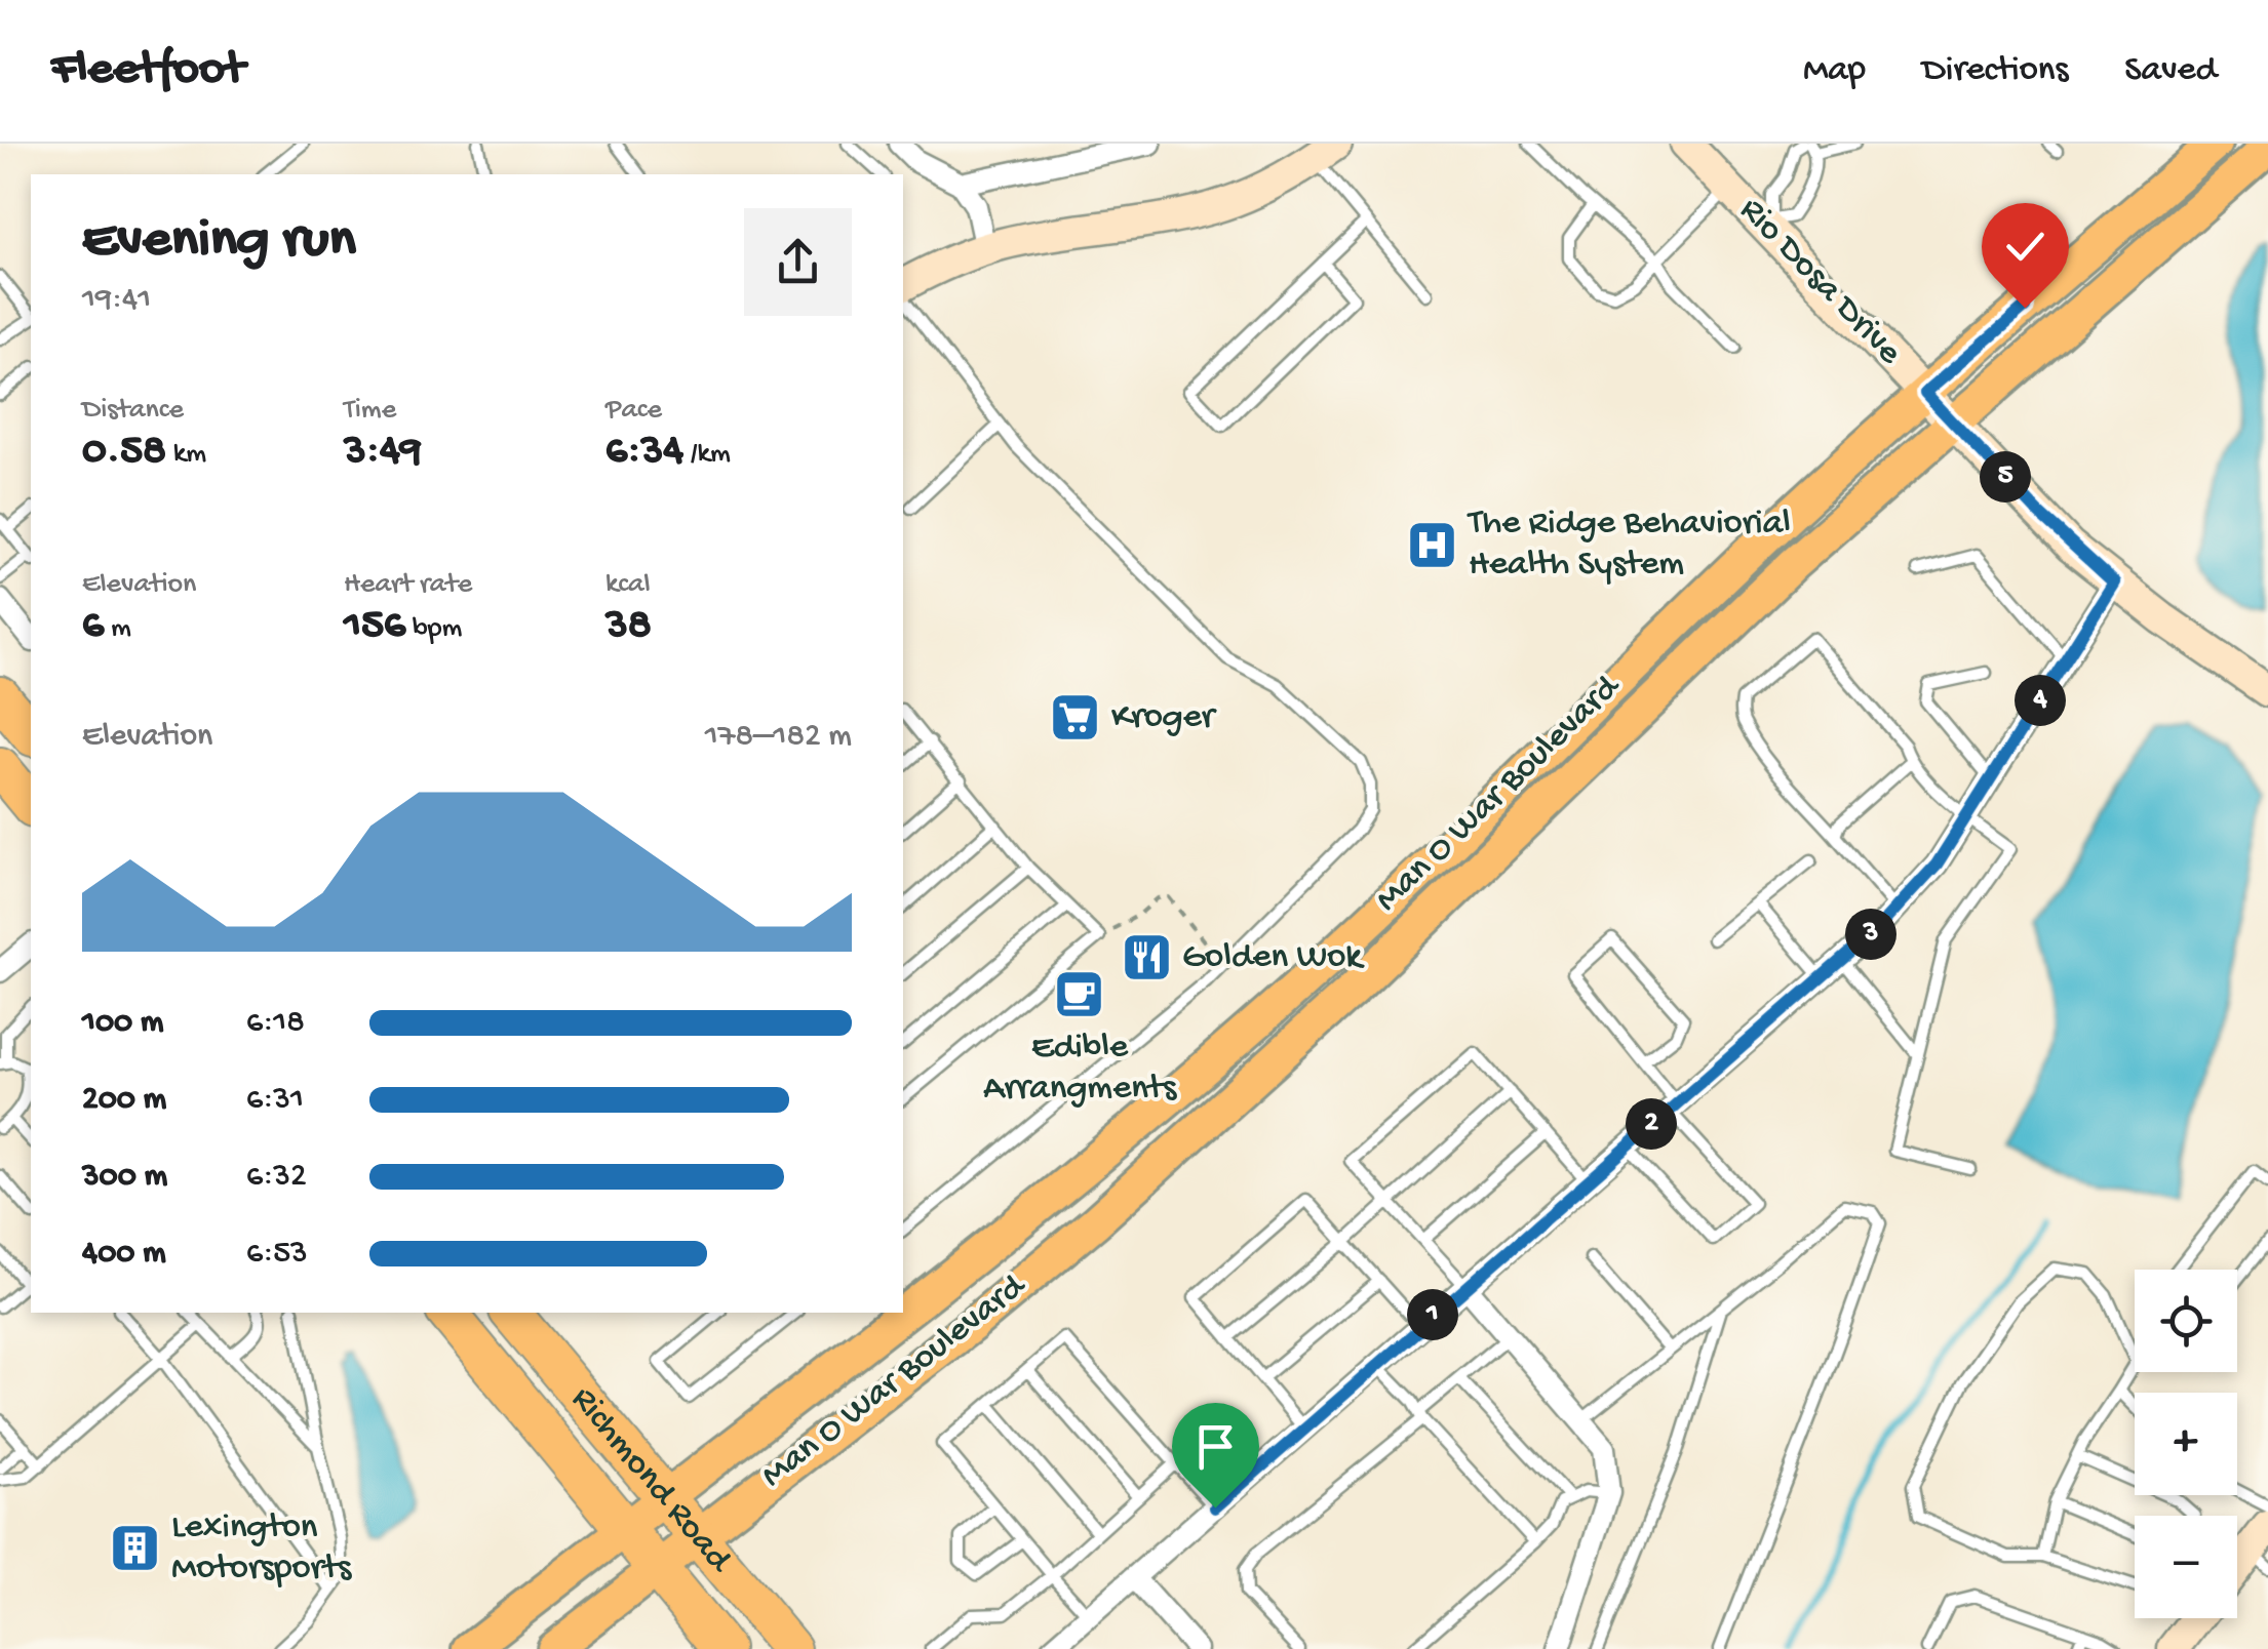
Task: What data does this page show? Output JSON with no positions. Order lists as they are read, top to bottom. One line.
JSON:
{"streets":{"highway":["Richmond Road"],"main road":["Man O War Boulevard"],"street":["Rio Dosa Drive"]},"crossings":[["Rio Dosa Drive","Man O War Boulevard"],["Man O War Boulevard","Richmond Road"]],"places":{"hospital":["The Ridge Behaviorial Health System"],"supermarket":["Kroger"],"restaurant":["Golden Wok"],"cafe":["Edible Arrangments"],"building":["Lexington Motorsports"]},"page":{"header":"Fleetfoot","nav":["Map","Directions","Saved"],"heading":["Evening run","19:41"],"stats":[["Distance","0.58 km"],["Time","3:49"],["Pace","6:34 /km"],["Elevation","6 m"],["Heart rate","156 bpm"],["kcal","38"]],"pins":["5","4","3","2","1"],"chart":["Elevation","178–182 m"],"list":[{"name":"100 m","note":"6:18"},{"name":"200 m","note":"6:31"},{"name":"300 m","note":"6:32"},{"name":"400 m","note":"6:53"}],"map_buttons":["+","−"]}}
